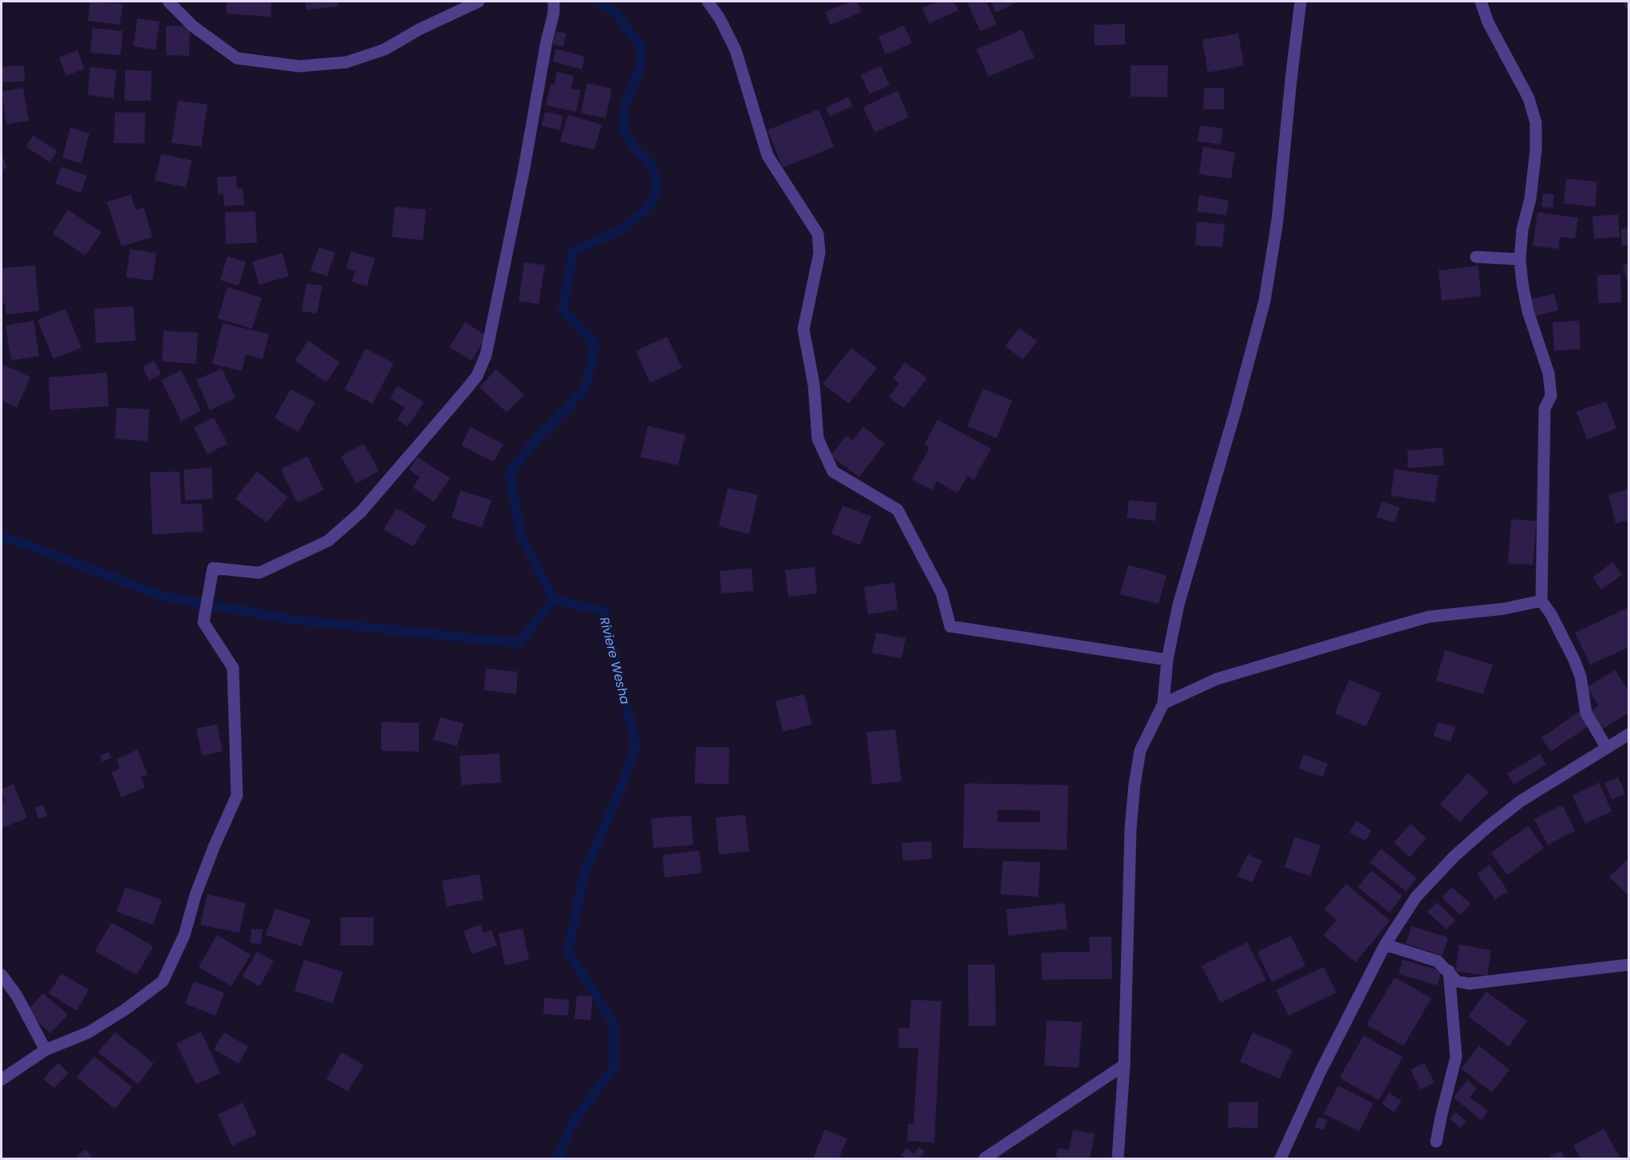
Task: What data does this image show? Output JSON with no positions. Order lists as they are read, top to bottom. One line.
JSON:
{"water":["Riviere Wesha"]}
